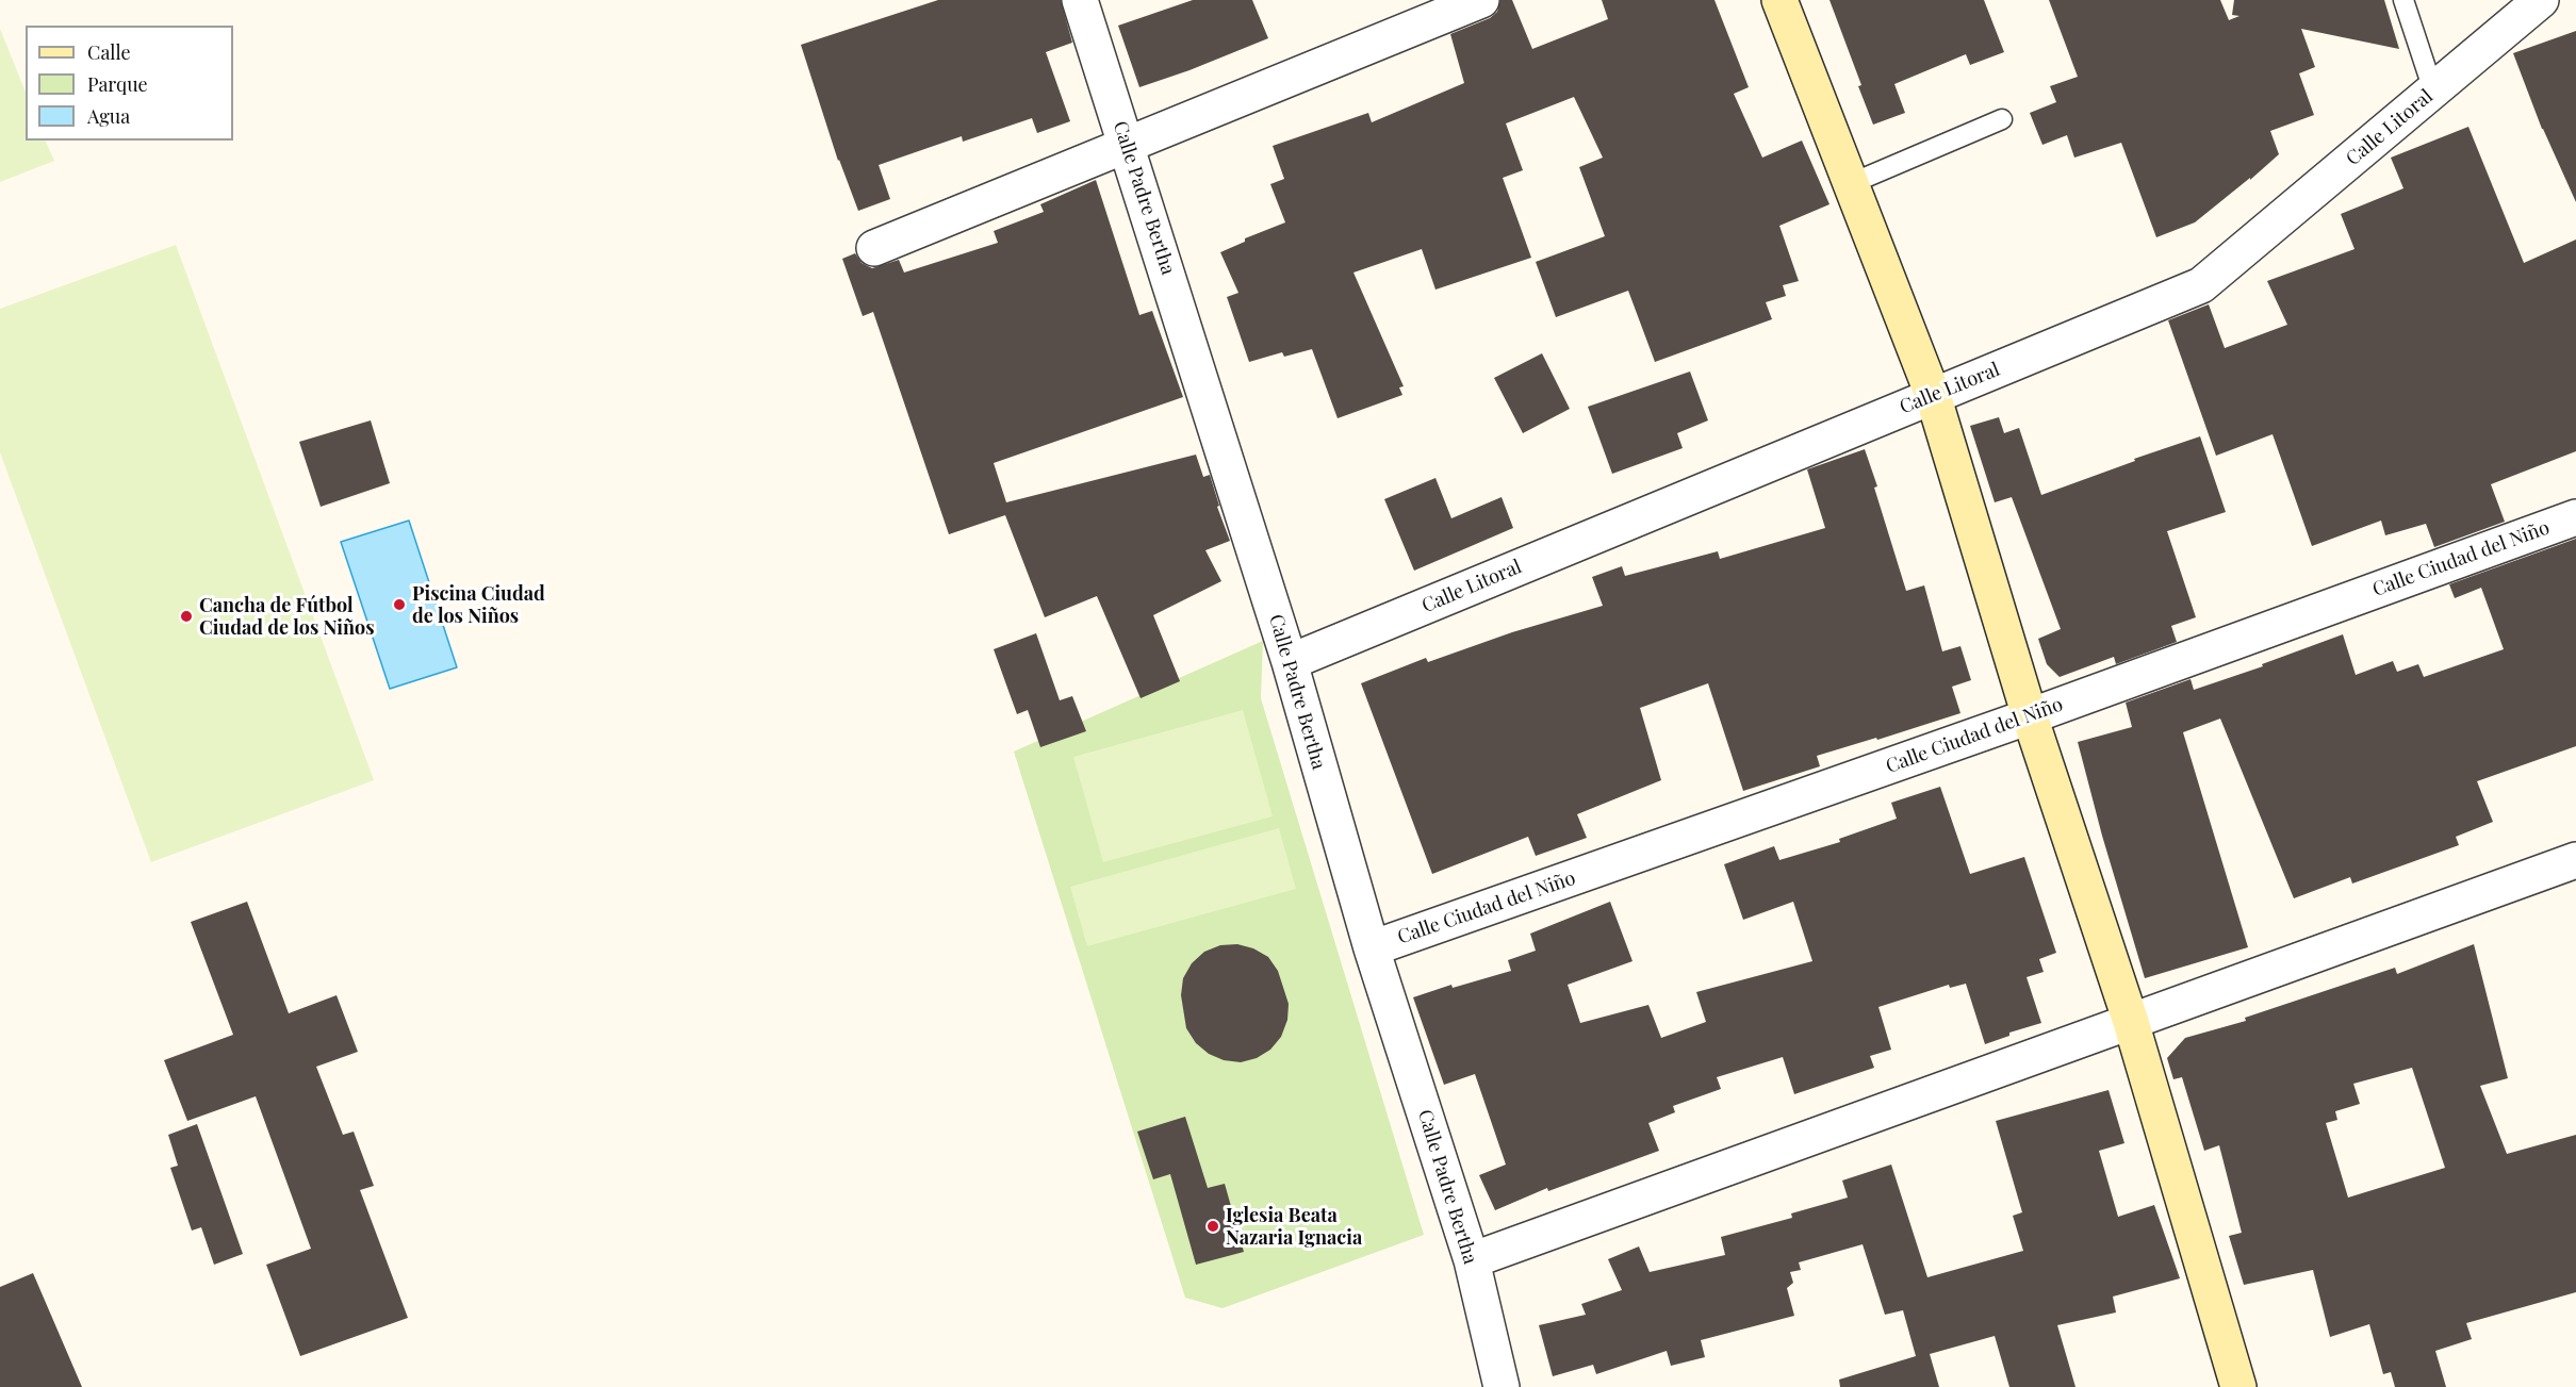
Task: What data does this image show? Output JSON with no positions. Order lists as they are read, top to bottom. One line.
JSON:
{"streets":{"street":["Calle Litoral","Calle Padre Bertha","Calle Ciudad del Niño"]},"crossings":[["Calle Litoral","Calle Padre Bertha"],["Calle Padre Bertha","Calle Ciudad del Niño"]],"places":["Piscina Ciudad de los Niños","Cancha de Fútbol Ciudad de los Niños","Iglesia Beata Nazaria Ignacia"],"legend":["Calle","Parque","Agua"]}
